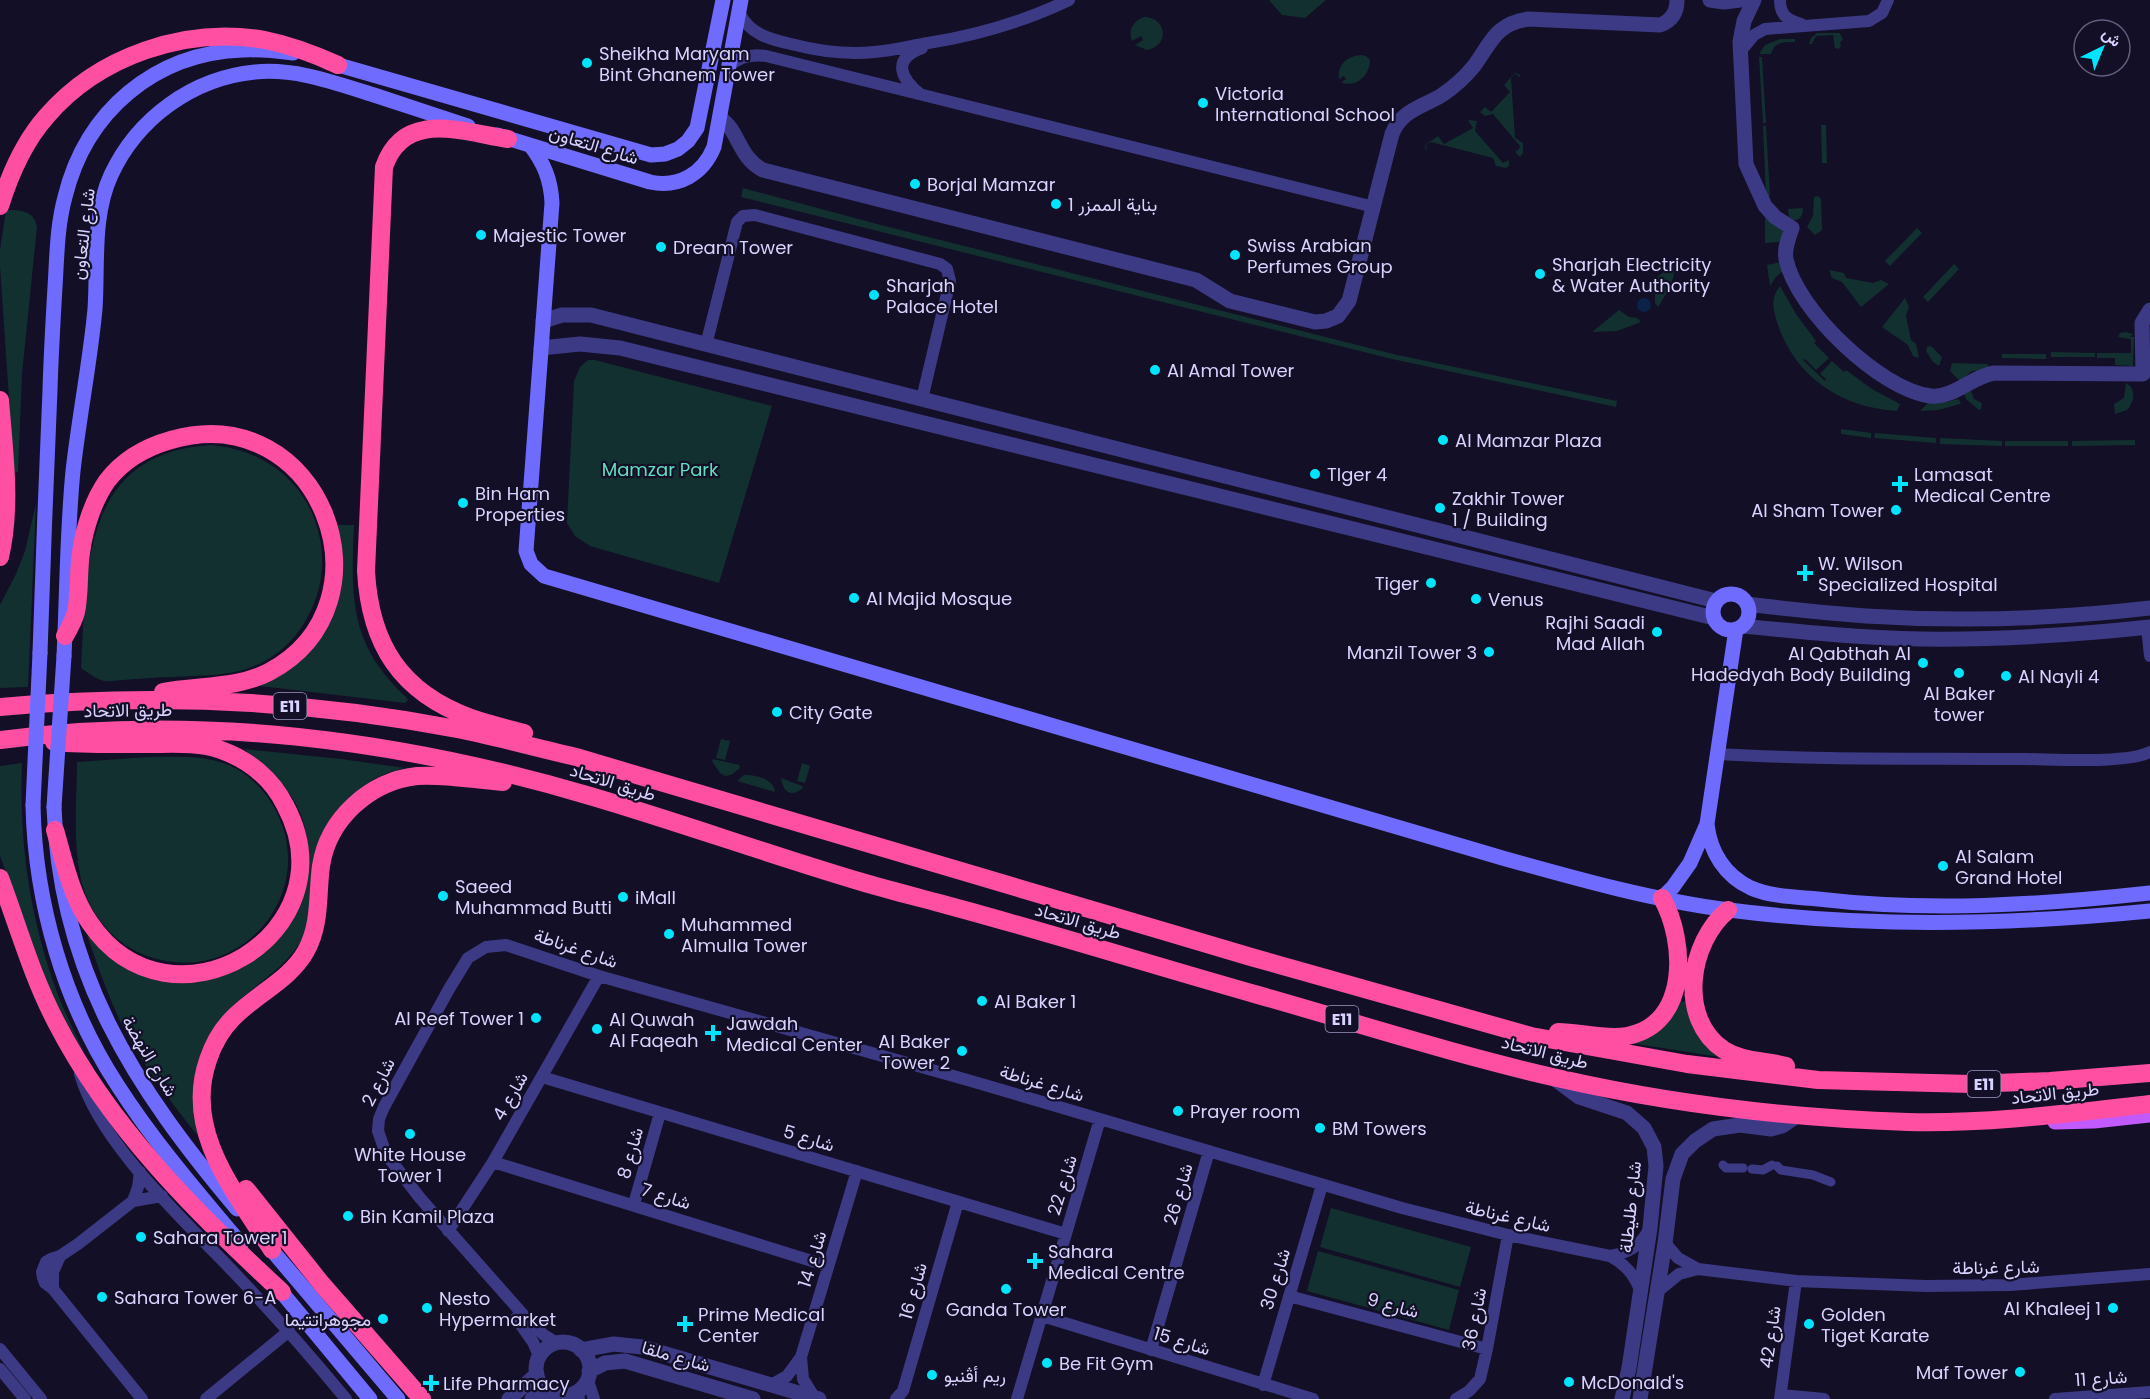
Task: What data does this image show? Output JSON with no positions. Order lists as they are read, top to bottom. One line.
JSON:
{"streets":{"highway":["E11","طريق الاتحاد"],"main road":["شارع التعاون","شارع النهضة"],"street":["شارع غرناطة","شارع 2","شارع 4","شارع 5","شارع 8","شارع 22","شارع 26","شارع 7","شارع طليطلة","شارع 14","شارع 30","شارع 16","شارع 9","شارع 36","شارع 42","شارع 15","شارع ملقا","شارع 11"]},"crossings":[["شارع التعاون","شارع النهضة"],["طريق الاتحاد","شارع طليطلة"],["شارع غرناطة","شارع 2"],["شارع غرناطة","شارع 4"],["شارع غرناطة","شارع 22"],["شارع غرناطة","شارع 26"],["شارع غرناطة","شارع طليطلة"],["شارع غرناطة","شارع 30"],["شارع غرناطة","شارع 36"],["شارع غرناطة","شارع 42"],["شارع 2","شارع 4"],["شارع 2","شارع ملقا"],["شارع 4","شارع 5"],["شارع 4","شارع 7"],["شارع 5","شارع 8"],["شارع 5","شارع 22"],["شارع 5","شارع 14"],["شارع 5","شارع 16"],["شارع 8","شارع 7"],["شارع 22","شارع 15"],["شارع 26","شارع 15"],["شارع 7","شارع 14"],["شارع 14","شارع ملقا"],["شارع 30","شارع 9"],["شارع 30","شارع 15"],["شارع 9","شارع 36"]],"parks":["Mamzar Park"],"places":{"other":["Sheikha Maryam Bint Ghanem Tower","Victoria International School","Borjal Mamzar","بناية الممزر 1","Majestic Tower","Dream Tower","Swiss Arabian Perfumes Group","Sharjah Electricity & Water Authority","Sharjah Palace Hotel","Al Amal Tower","Al Mamzar Plaza","TIger 4","Bin Ham Properties","Zakhir Tower 1 / Building","Al Sham Tower","Tiger","Al Majid Mosque","Venus","Rajhi Saadi Mad Allah","Manzil Tower 3","Al Qabthah Al Hadedyah Body Building","Al Baker tower","Al Nayli 4","City Gate","Al Salam Grand Hotel","Saeed Muhammad Butti","iMall","Muhammed Almulla Tower","Al Baker 1","Al Reef Tower 1","Al Quwah Al Faqeah","Al Baker Tower 2","Prayer room","BM Towers","White House Tower 1","Bin Kamil Plaza","Sahara Tower 1","Ganda Tower","Sahara Tower 6-A","Nesto Hypermarket","Al Khaleej 1","مجوهراتتيما","Golden Tiget Karate","Be Fit Gym","Maf Tower","ريم أڤنيو","McDonald's"],"health":["Lamasat Medical Centre","W. Wilson Specialized Hospital","Jawdah Medical Center","Sahara Medical Centre","Prime Medical Center","Life Pharmacy"]},"north":"top right"}
